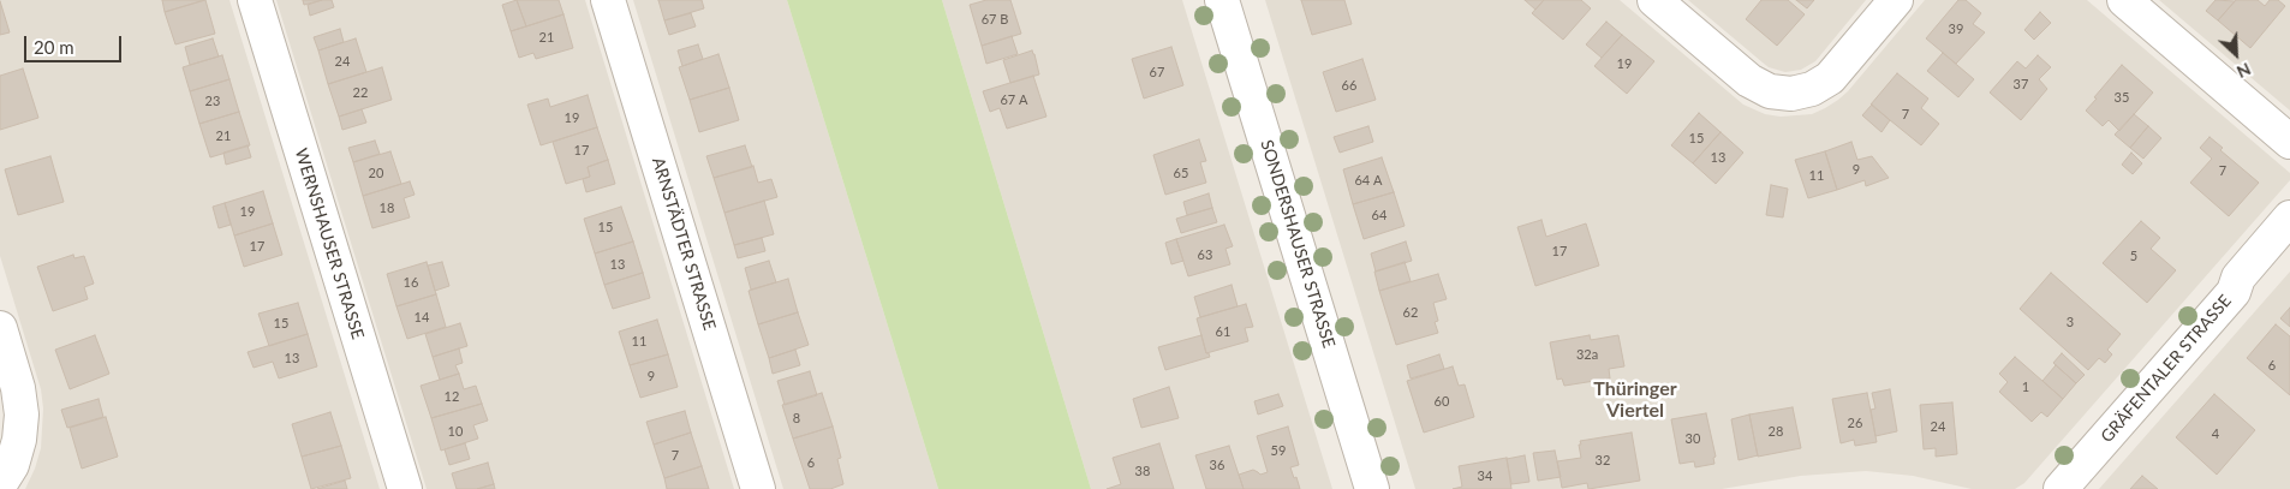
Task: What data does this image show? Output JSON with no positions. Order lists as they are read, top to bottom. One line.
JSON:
{"streets":{"street":["WERNSHAUSER STRASSE","ARNSTÄDTER STRASSE","SONDERSHAUSER STRASSE","GRÄFENTALER STRASSE"]},"districts":["Thüringer Viertel"],"house_numbers":["67 B","39","21","24","19","67","37","66","22","35","67 A","23","7","19","21","15","17","13","9","7","20","65","11","64 A","18","19","64","15","17","17","63","5","13","16","62","14","3","15","61","11","32a","13","6","9","1","12","60","8","26","24","10","28","4","30","59","7","32","6","36","38","34"],"scale_bar":"20 m","north":"bottom right"}
